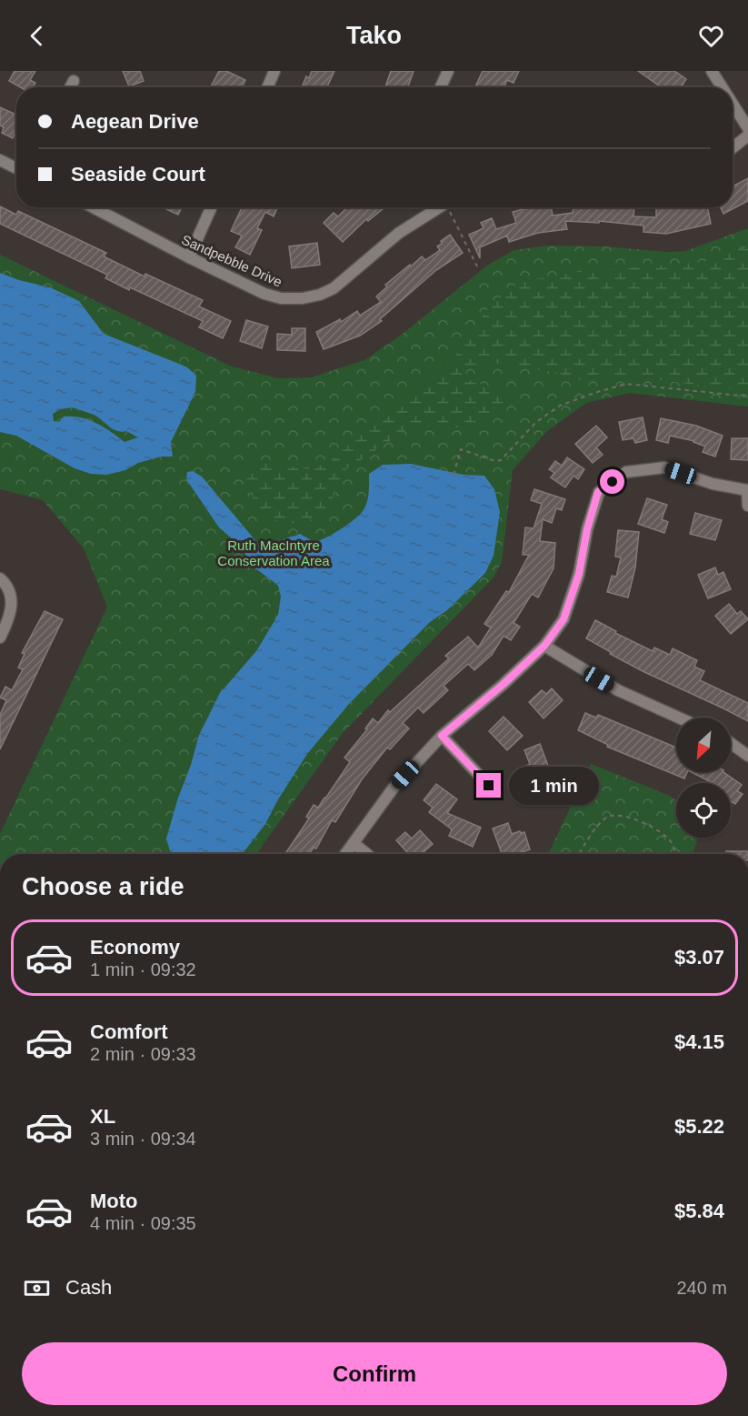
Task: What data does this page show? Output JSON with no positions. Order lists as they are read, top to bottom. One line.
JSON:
{"streets":{"street":["Sandpebble Drive"]},"parks":["Ruth MacIntyre Conservation Area"],"north":"bottom left","page":{"header":"Tako","banner":["Aegean Drive","Seaside Court"],"bubble":"1 min","heading":"Choose a ride","list":[{"name":"Economy","note":"1 min · 09:32","value":"$3.07"},{"name":"Comfort","note":"2 min · 09:33","value":"$4.15"},{"name":"XL","note":"3 min · 09:34","value":"$5.22"},{"name":"Moto","note":"4 min · 09:35","value":"$5.84"}],"pay":["Cash","240 m"],"buttons":"Confirm"}}
